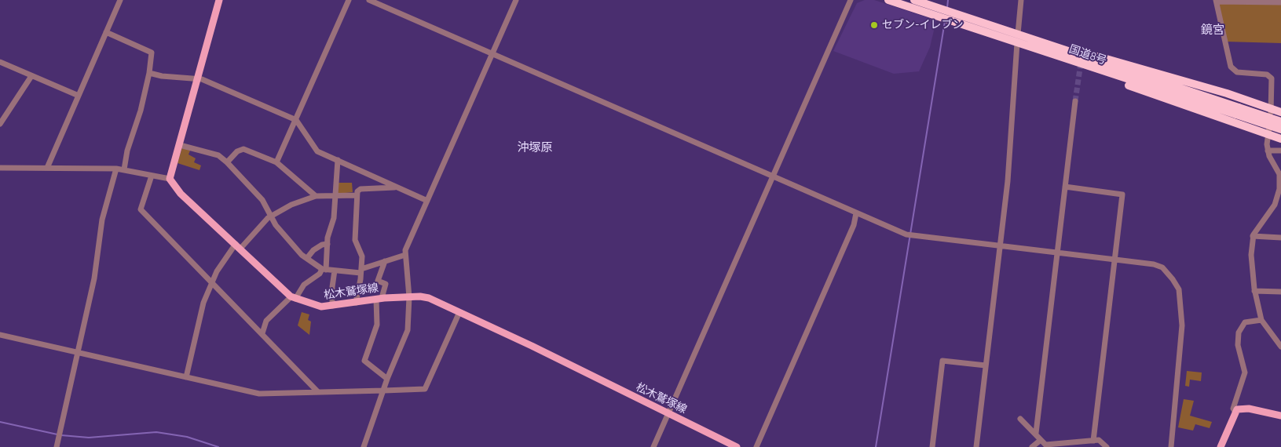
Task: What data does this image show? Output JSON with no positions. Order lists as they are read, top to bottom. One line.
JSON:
{"streets":{"highway":["国道8号"],"main road":["松木鷲塚線"]},"districts":["鏡宮","沖塚原"],"places":["セブン-イレブン"]}
